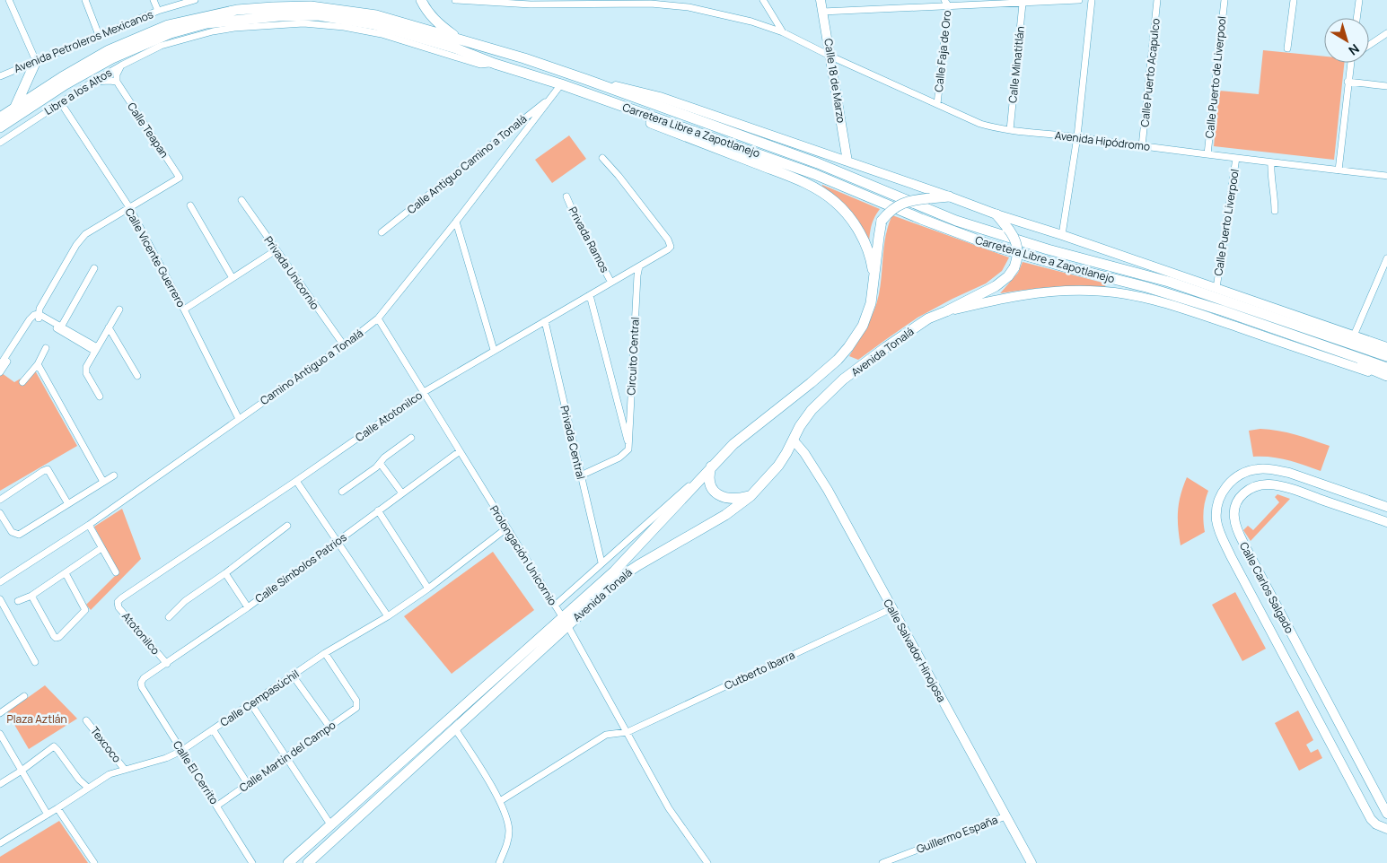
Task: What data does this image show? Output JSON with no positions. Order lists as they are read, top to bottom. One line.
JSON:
{"streets":{"main road":["Carretera Libre a Zapotlanejo","Avenida Tonalá"],"street":["Avenida Petroleros Mexicanos","Calle Faja de Oro","Calle Minatitlán","Calle Puerto Acapulco","Calle Puerto de Liverpool","Calle 18 de Marzo","Libre a los Altos","Calle Teapan","Avenida Hipódromo","Calle Antiguo Camino a Tonalá","Calle Puerto Liverpool","Privada Ramos","Calle Vicente Guerrero","Privada Unicornio","Circuito Central","Camino Antiguo a Tonalá","Calle Atotonilco","Privada Central","Prolongación Unicornio","Calle Símbolos Patrios","Calle Carlos Salgado","Atotonilco","Calle Salvador Hinojosa","Cutberto Ibarra","Calle Cempasúchil","Texcoco","Calle Martín del Campo","Calle El Cerrito","Guillermo España"]},"crossings":[["Calle Faja de Oro","Avenida Hipódromo"],["Calle Minatitlán","Avenida Hipódromo"],["Calle Puerto Acapulco","Avenida Hipódromo"],["Calle Puerto de Liverpool","Avenida Hipódromo"],["Calle 18 de Marzo","Carretera Libre a Zapotlanejo"],["Calle 18 de Marzo","Avenida Hipódromo"],["Libre a los Altos","Carretera Libre a Zapotlanejo"],["Libre a los Altos","Calle Vicente Guerrero"],["Calle Teapan","Calle Vicente Guerrero"],["Carretera Libre a Zapotlanejo","Calle Puerto Liverpool"],["Carretera Libre a Zapotlanejo","Avenida Tonalá"],["Carretera Libre a Zapotlanejo","Camino Antiguo a Tonalá"],["Avenida Hipódromo","Calle Puerto Liverpool"],["Calle Antiguo Camino a Tonalá","Camino Antiguo a Tonalá"],["Privada Ramos","Calle Atotonilco"],["Calle Vicente Guerrero","Camino Antiguo a Tonalá"],["Privada Unicornio","Camino Antiguo a Tonalá"],["Avenida Tonalá","Prolongación Unicornio"],["Avenida Tonalá","Calle Salvador Hinojosa"],["Circuito Central","Calle Atotonilco"],["Camino Antiguo a Tonalá","Prolongación Unicornio"],["Calle Atotonilco","Privada Central"],["Calle Atotonilco","Prolongación Unicornio"],["Calle Atotonilco","Atotonilco"],["Prolongación Unicornio","Calle Símbolos Patrios"],["Prolongación Unicornio","Cutberto Ibarra"],["Prolongación Unicornio","Calle Cempasúchil"],["Calle Símbolos Patrios","Atotonilco"],["Calle Símbolos Patrios","Calle El Cerrito"],["Calle Salvador Hinojosa","Cutberto Ibarra"],["Calle Salvador Hinojosa","Guillermo España"],["Calle Cempasúchil","Texcoco"],["Calle Cempasúchil","Calle Martín del Campo"],["Calle Cempasúchil","Calle El Cerrito"],["Calle Martín del Campo","Calle El Cerrito"]],"parks":["Plaza Aztlán"],"north":"bottom right"}
